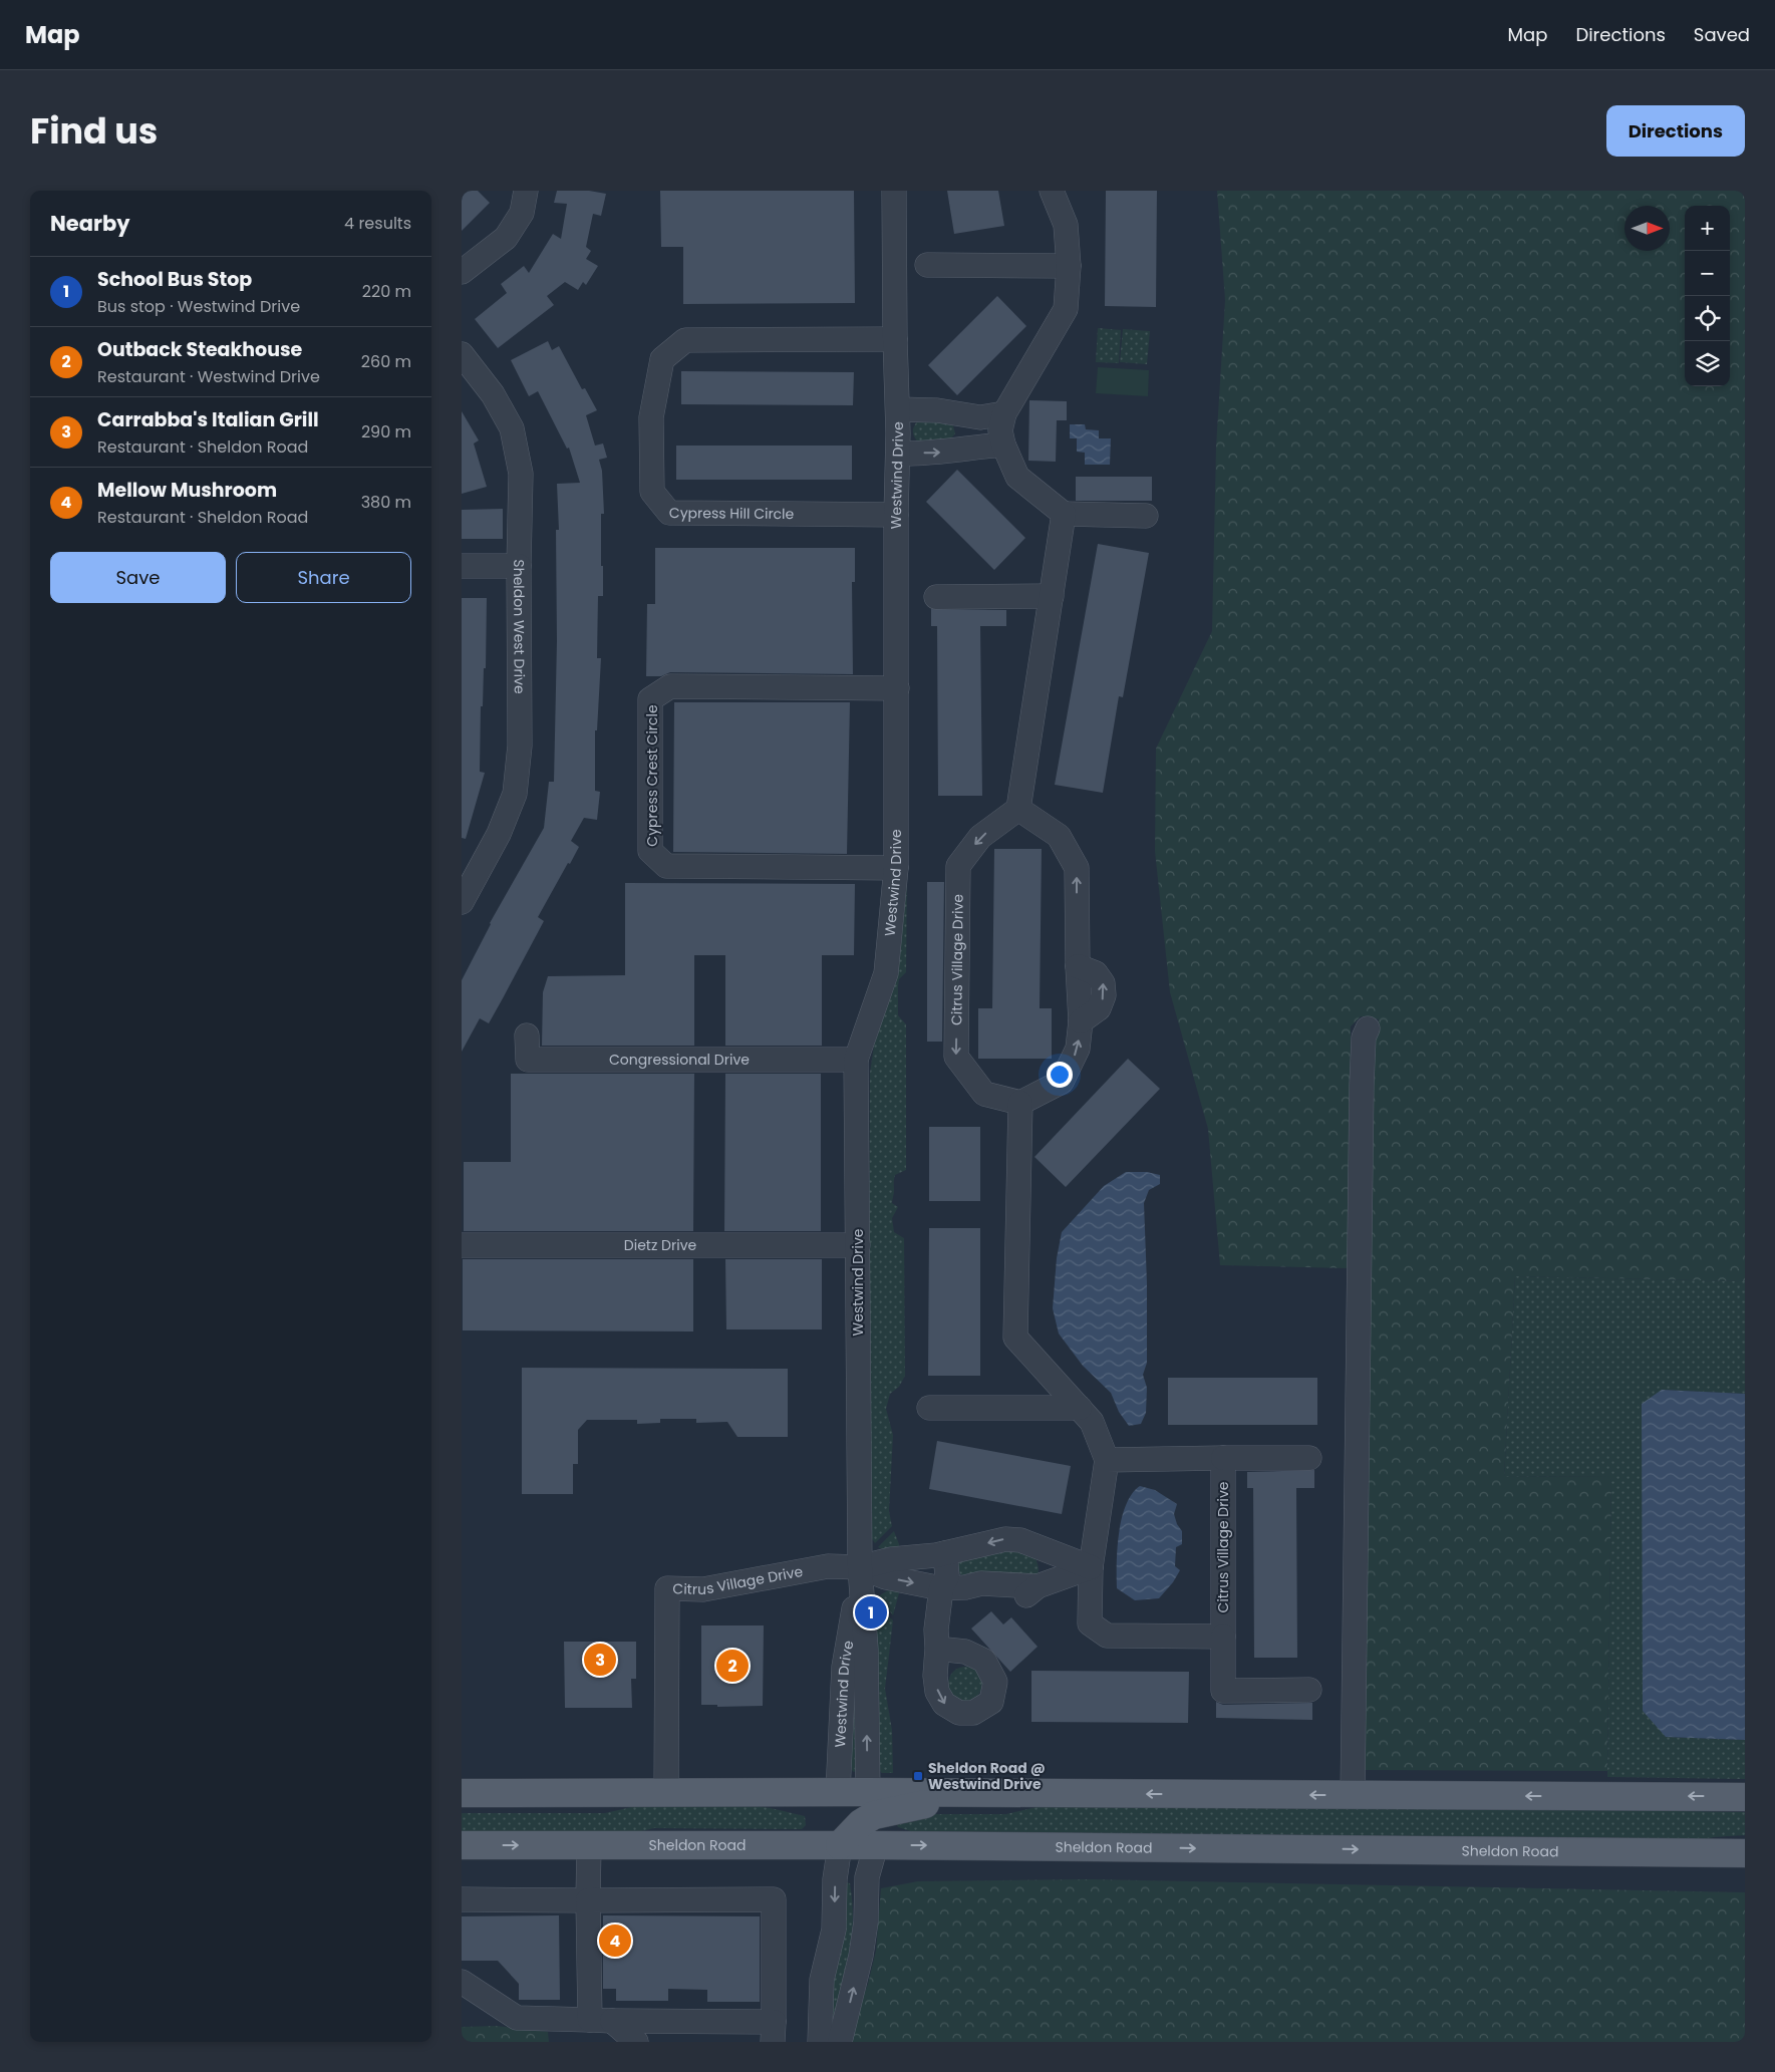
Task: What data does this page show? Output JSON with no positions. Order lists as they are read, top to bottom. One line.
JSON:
{"streets":{"main road":["Sheldon Road"],"street":["Westwind Drive","Cypress Hill Circle","Sheldon West Drive","Cypress Crest Circle","Citrus Village Drive","Congressional Drive","Dietz Drive"]},"crossings":[["Westwind Drive","Cypress Hill Circle"],["Westwind Drive","Cypress Crest Circle"],["Westwind Drive","Citrus Village Drive"],["Westwind Drive","Congressional Drive"],["Westwind Drive","Dietz Drive"]],"places":{"transit":["Sheldon Road @ Westwind Drive"]},"north":"right","page":{"header":"Map","nav":["Map","Directions","Saved"],"title":"Find us","buttons":["Directions",["Save","Share"]],"heading":["Nearby","4 results"],"map_buttons":["+","−"],"list":[{"mark":"1","name":"School Bus Stop","note":"Bus stop · Westwind Drive","value":"220 m"},{"mark":"2","name":"Outback Steakhouse","note":"Restaurant · Westwind Drive","value":"260 m"},{"mark":"3","name":"Carrabba's Italian Grill","note":"Restaurant · Sheldon Road","value":"290 m"},{"mark":"4","name":"Mellow Mushroom","note":"Restaurant · Sheldon Road","value":"380 m"}],"pins":["1","3","2","4"]}}
